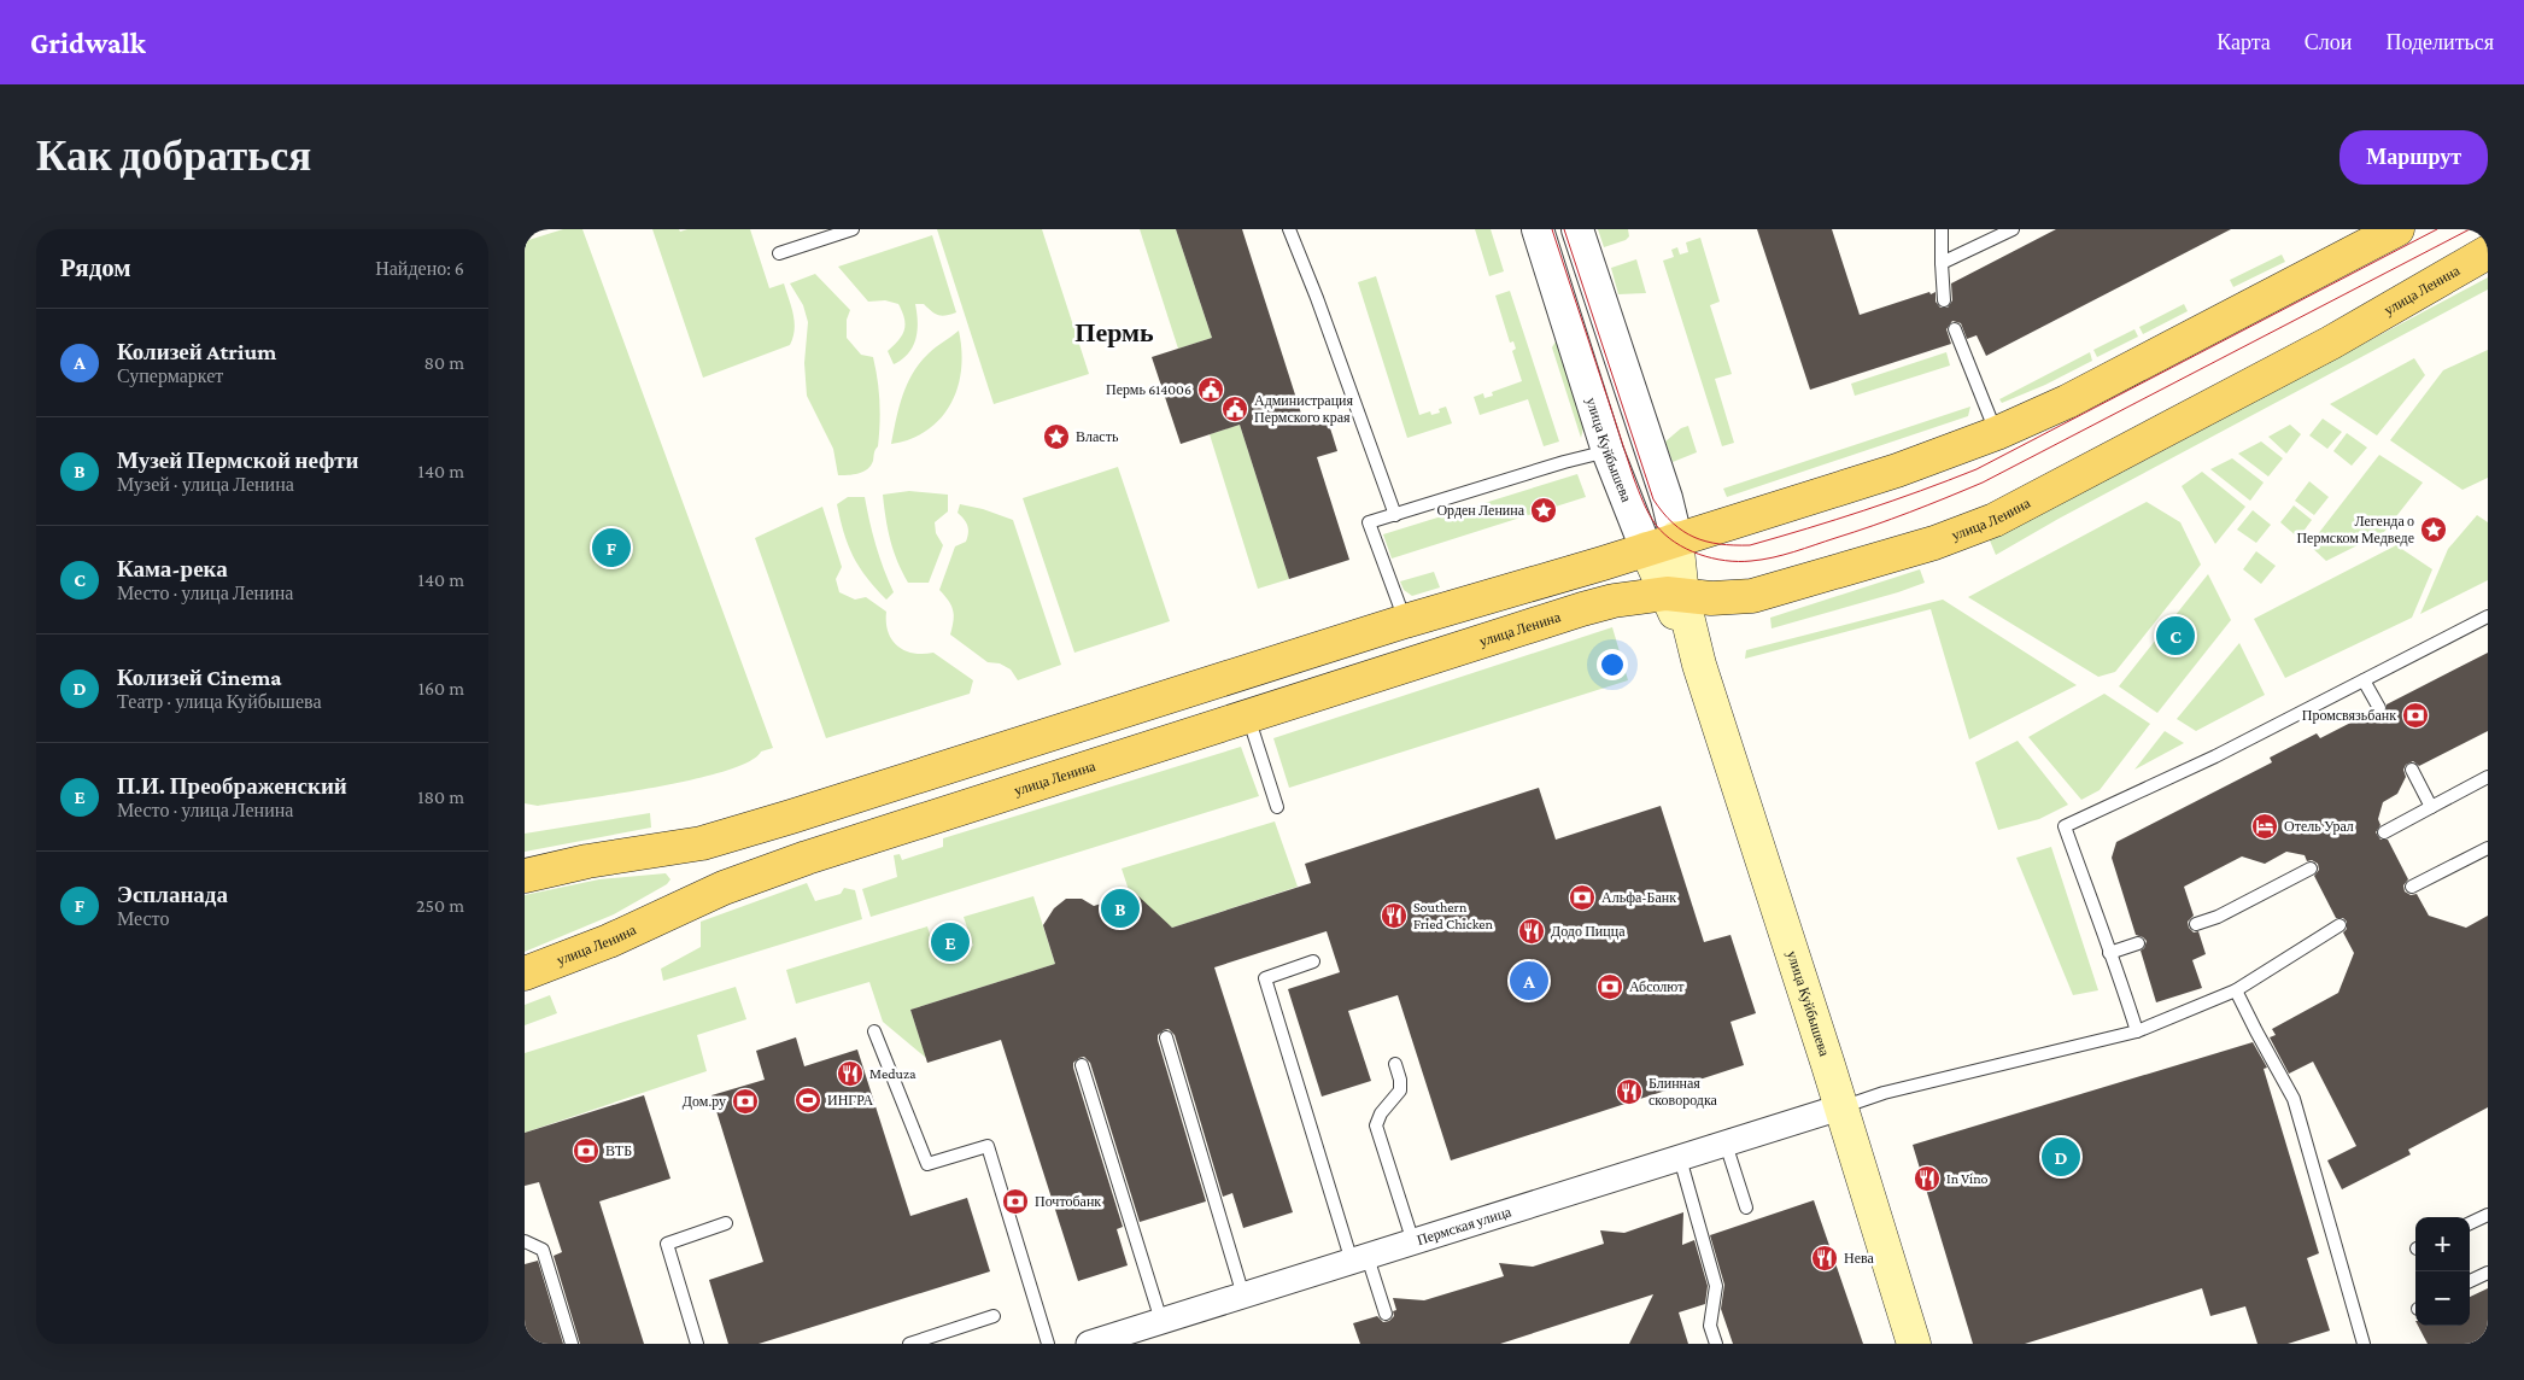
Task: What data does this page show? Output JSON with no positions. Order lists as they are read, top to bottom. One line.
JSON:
{"streets":{"main road":["улица Ленина","улица Куйбышева"],"street":["Пермская улица"]},"crossings":[["улица Ленина","улица Куйбышева"],["улица Куйбышева","Пермская улица"]],"districts":["Пермь"],"places":{"public building":["Пермь 614006","Администрация Пермского края"],"place":["Власть","Орден Ленина","Легенда о Пермском Медведе"],"bank":["Промсвязьбанк","Альфа-Банк","Абсолют","Дом.ру","ВТБ","Почтобанк"],"hotel":["Отель Урал"],"restaurant":["Southern Fried Chicken","Додо Пицца","Meduza","Блинная сковородка","In Vino","Нева"],"sports":["ИНГРА"]},"page":{"header":"Gridwalk","nav":["Карта","Слои","Поделиться"],"buttons":"Маршрут","title":"Как добраться","heading":["Рядом","Найдено: 6"],"list":[{"mark":"A","name":"Колизей Atrium","note":"Супермаркет","value":"80 m"},{"mark":"B","name":"Музей Пермской нефти","note":"Музей · улица Ленина","value":"140 m"},{"mark":"C","name":"Кама-река","note":"Место · улица Ленина","value":"140 m"},{"mark":"D","name":"Колизей Cinema","note":"Театр · улица Куйбышева","value":"160 m"},{"mark":"E","name":"П.И. Преображенский","note":"Место · улица Ленина","value":"180 m"},{"mark":"F","name":"Эспланада","note":"Место","value":"250 m"}],"pins":["F","C","B","E","A","D"],"map_buttons":["+","−"]}}
